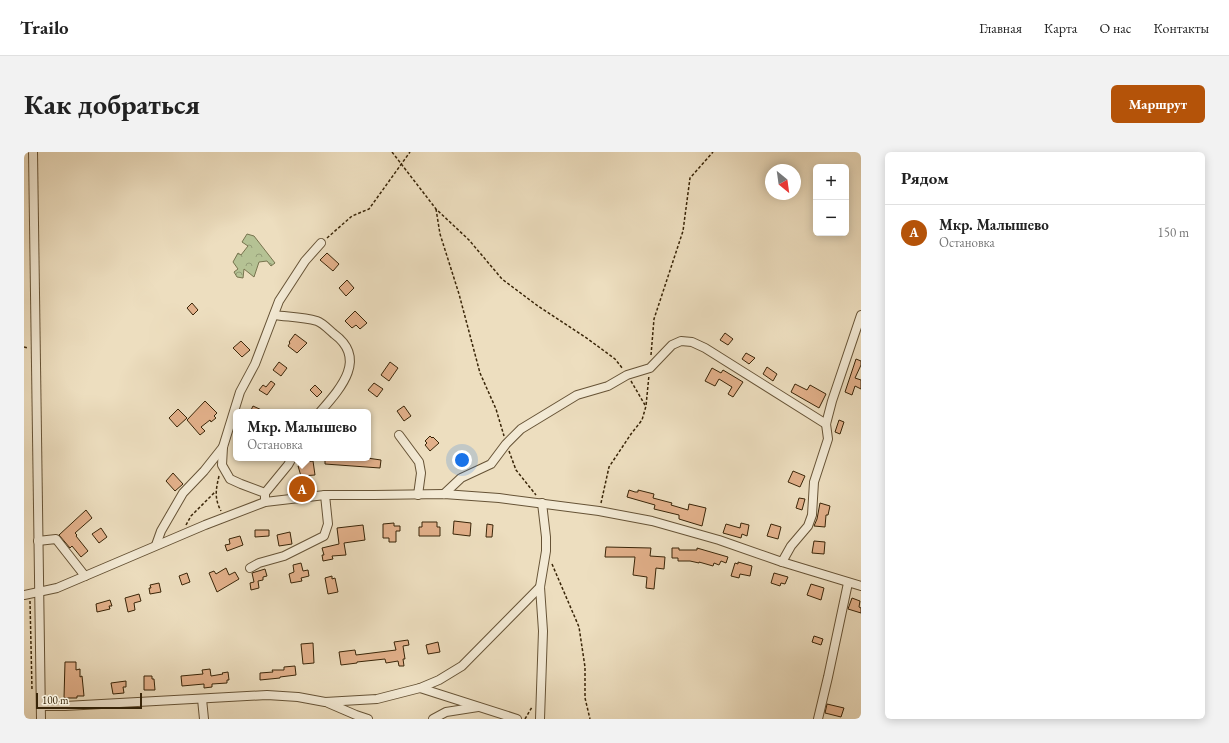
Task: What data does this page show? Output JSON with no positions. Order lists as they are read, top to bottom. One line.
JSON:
{"scale_bar":"100 m","north":"bottom right","page":{"header":"Trailo","nav":["Главная","Карта","О нас","Контакты"],"buttons":"Маршрут","title":"Как добраться","heading":"Рядом","map_buttons":["+","−"],"list":[{"mark":"A","name":"Мкр. Малышево","note":"Остановка","value":"150 m"}],"popup":["Мкр. Малышево","Остановка"],"pins":"A","scale":"100 m"}}
